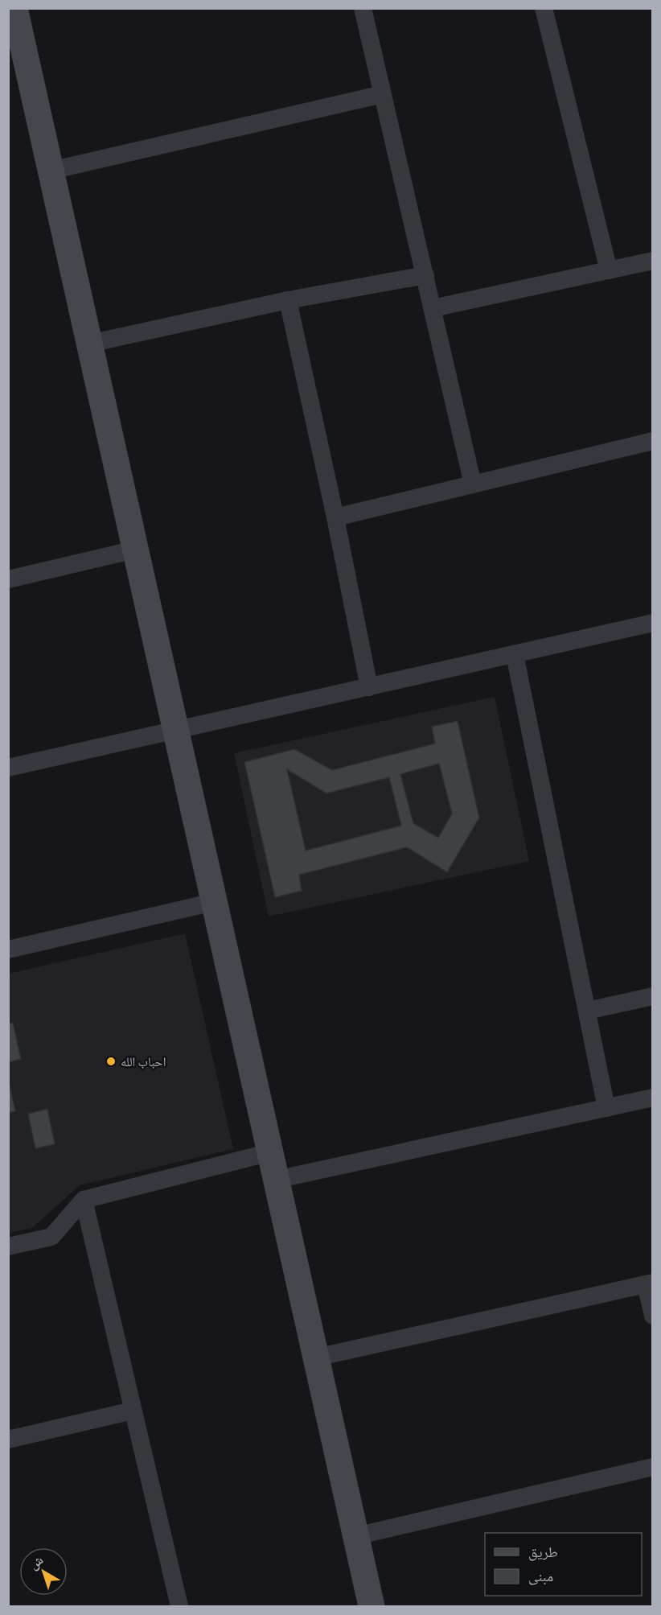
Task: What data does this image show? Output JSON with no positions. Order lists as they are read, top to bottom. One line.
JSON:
{"places":["احباب الله"],"legend":["طريق","مبنى"],"north":"top left"}
